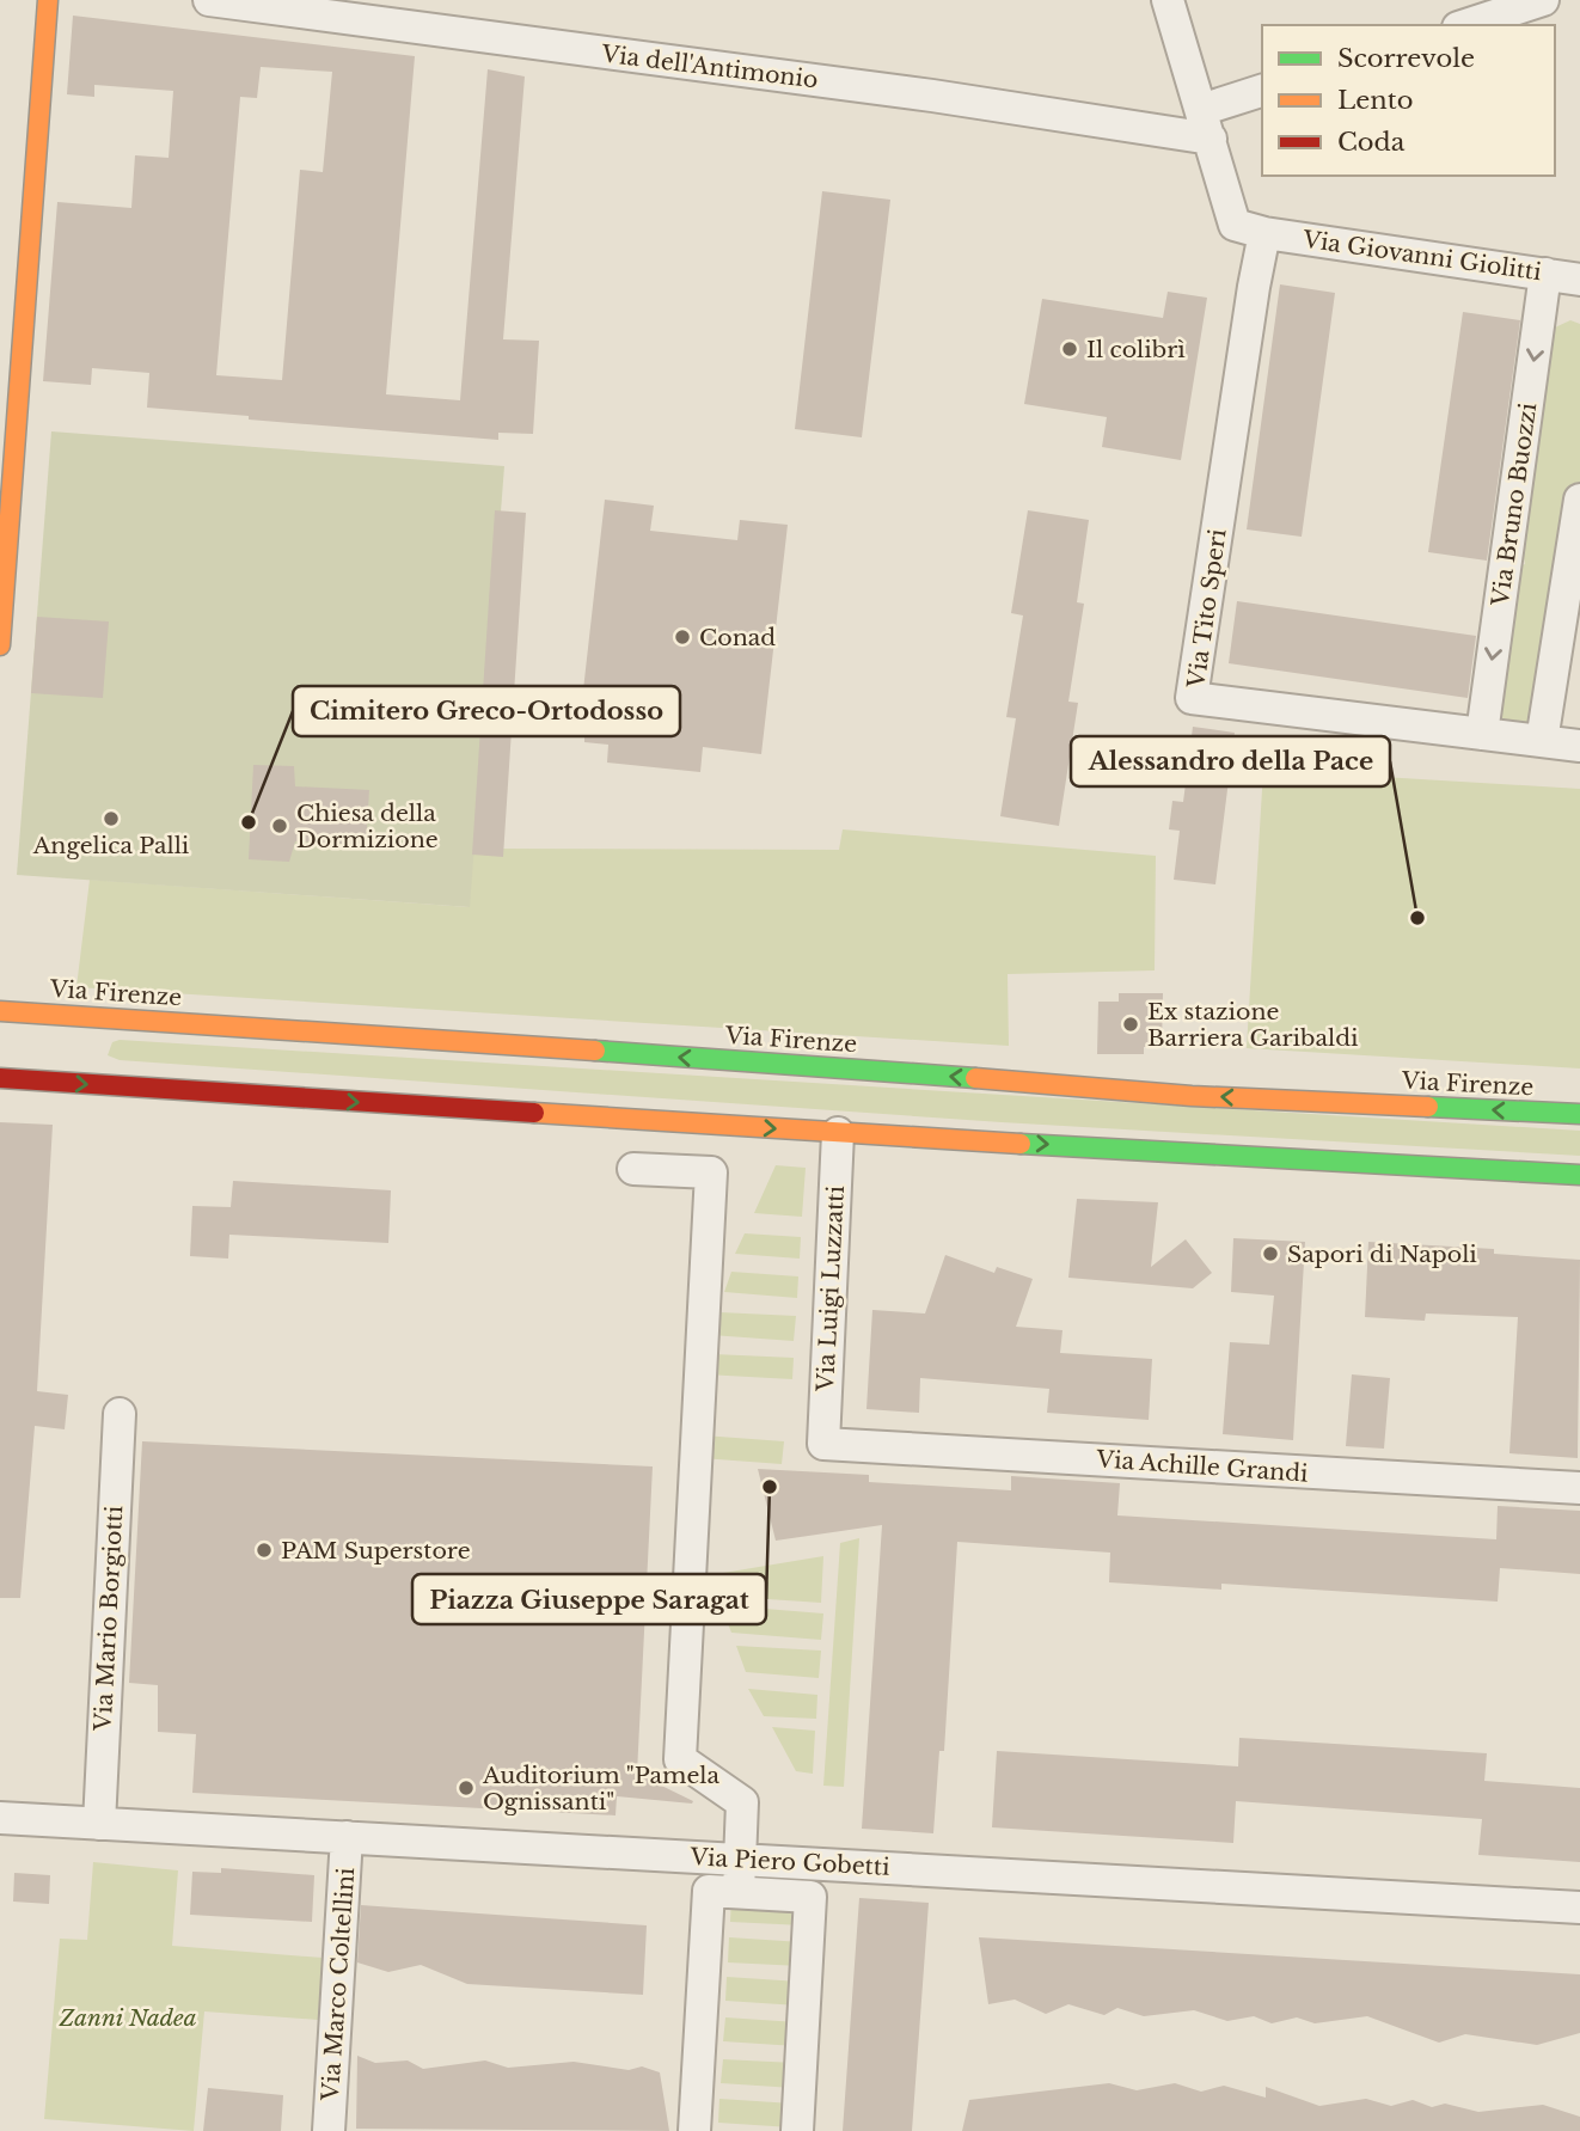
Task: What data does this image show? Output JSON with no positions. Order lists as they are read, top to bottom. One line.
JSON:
{"streets":{"main road":["Via Firenze"],"street":["Via dell'Antimonio","Via Giovanni Giolitti","Via Bruno Buozzi","Via Tito Speri","Via Luigi Luzzatti","Via Achille Grandi","Via Mario Borgiotti","Via Piero Gobetti","Via Marco Coltellini"]},"crossings":[["Via Giovanni Giolitti","Via Bruno Buozzi"],["Via Giovanni Giolitti","Via Tito Speri"],["Via Bruno Buozzi","Via Tito Speri"],["Via Luigi Luzzatti","Via Achille Grandi"],["Via Mario Borgiotti","Via Piero Gobetti"],["Via Piero Gobetti","Via Marco Coltellini"]],"parks":["Zanni Nadea"],"places":["Il colibrì","Conad","Angelica Palli","Cimitero Greco-Ortodosso","Chiesa della Dormizione","Alessandro della Pace","Ex stazione Barriera Garibaldi","Sapori di Napoli","Piazza Giuseppe Saragat","PAM Superstore","Auditorium \"Pamela Ognissanti\""],"legend":["Scorrevole","Lento","Coda"]}
